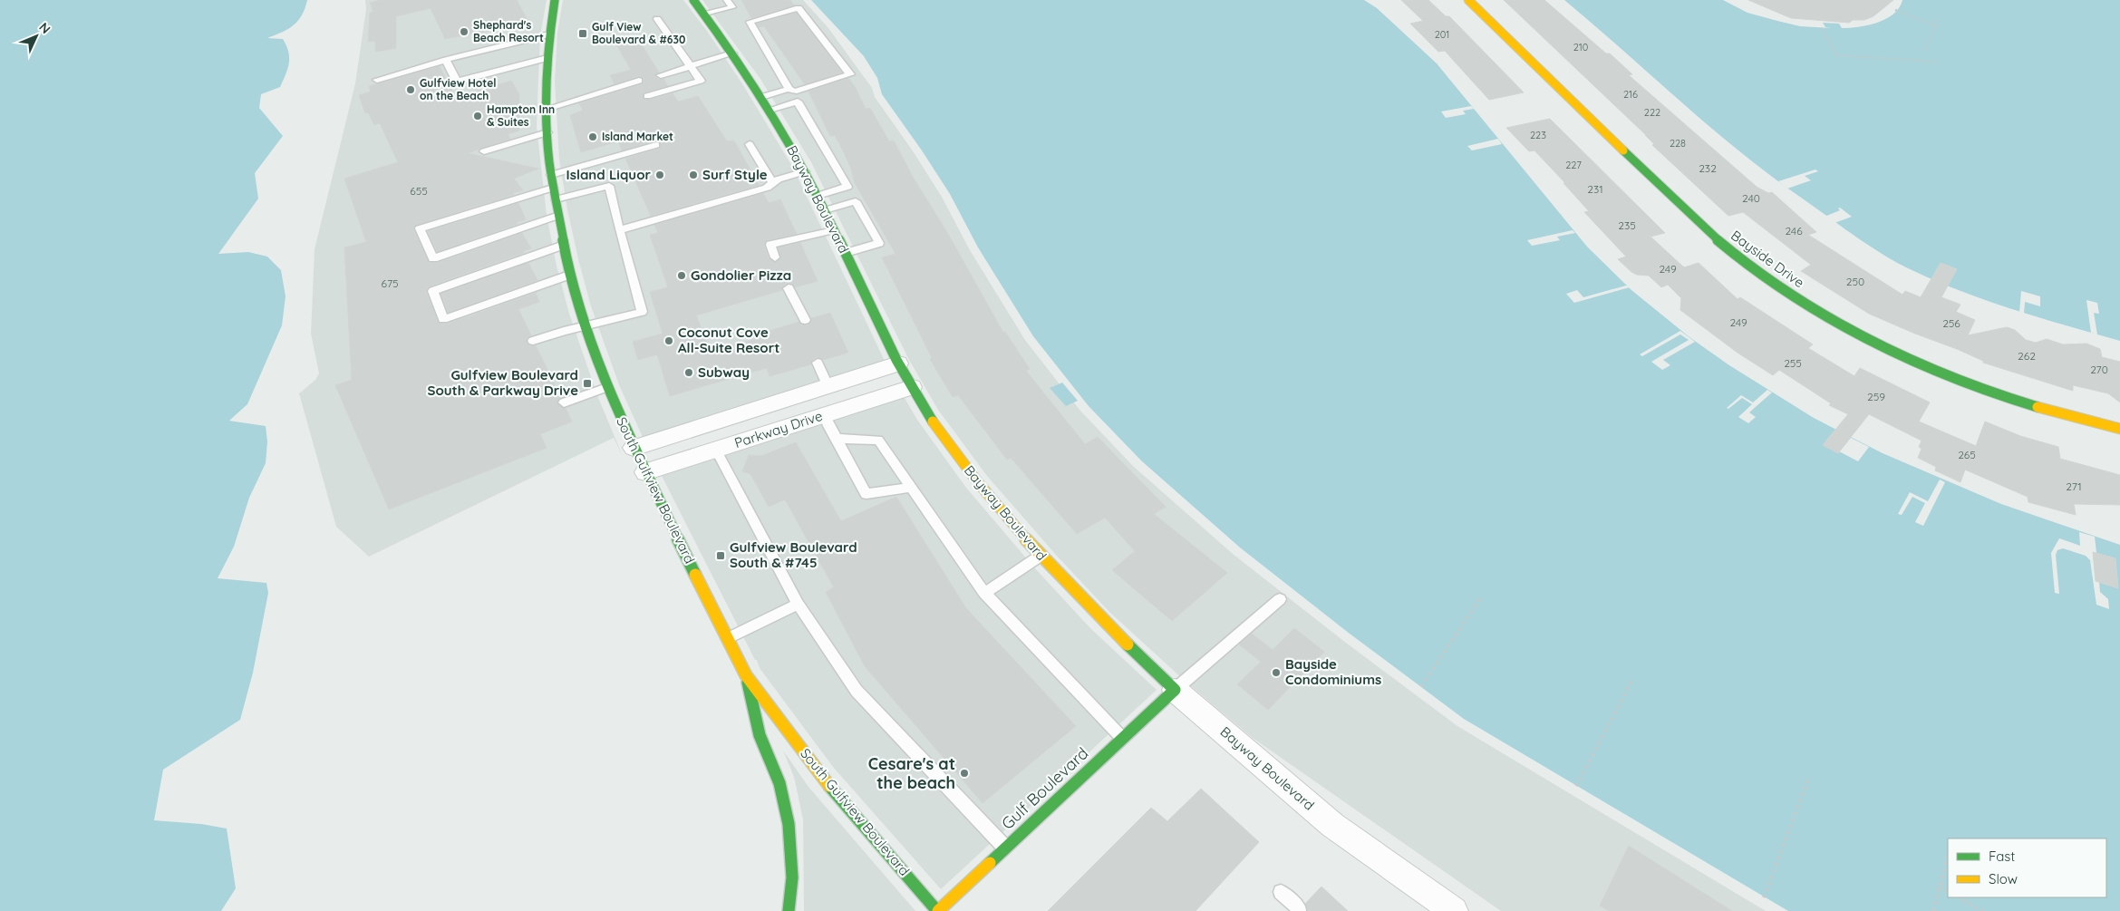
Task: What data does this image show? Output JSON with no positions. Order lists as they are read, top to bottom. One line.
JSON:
{"streets":{"street":["Bayway Boulevard","Bayside Drive","Parkway Drive","South Gulfview Boulevard","Gulf Boulevard"]},"crossings":[["Bayway Boulevard","Parkway Drive"],["Bayway Boulevard","Gulf Boulevard"],["Parkway Drive","South Gulfview Boulevard"],["South Gulfview Boulevard","Gulf Boulevard"]],"places":{"other":["Shephard's Beach Resort","Gulfview Hotel on the Beach","Hampton Inn & Suites","Island Market","Island Liquor","Surf Style","Gondolier Pizza","Coconut Cove All-Suite Resort","Subway","Bayside Condominiums","Cesare's at the beach"],"transit":["Gulf View Boulevard & #630","Gulfview Boulevard South & Parkway Drive","Gulfview Boulevard South & #745"]},"house_numbers":["201","210","216","222","223","228","227","232","231","655","240","235","246","249","250","675","249","256","262","255","270","259","265","271"],"legend":["Fast","Slow"],"north":"top right"}
